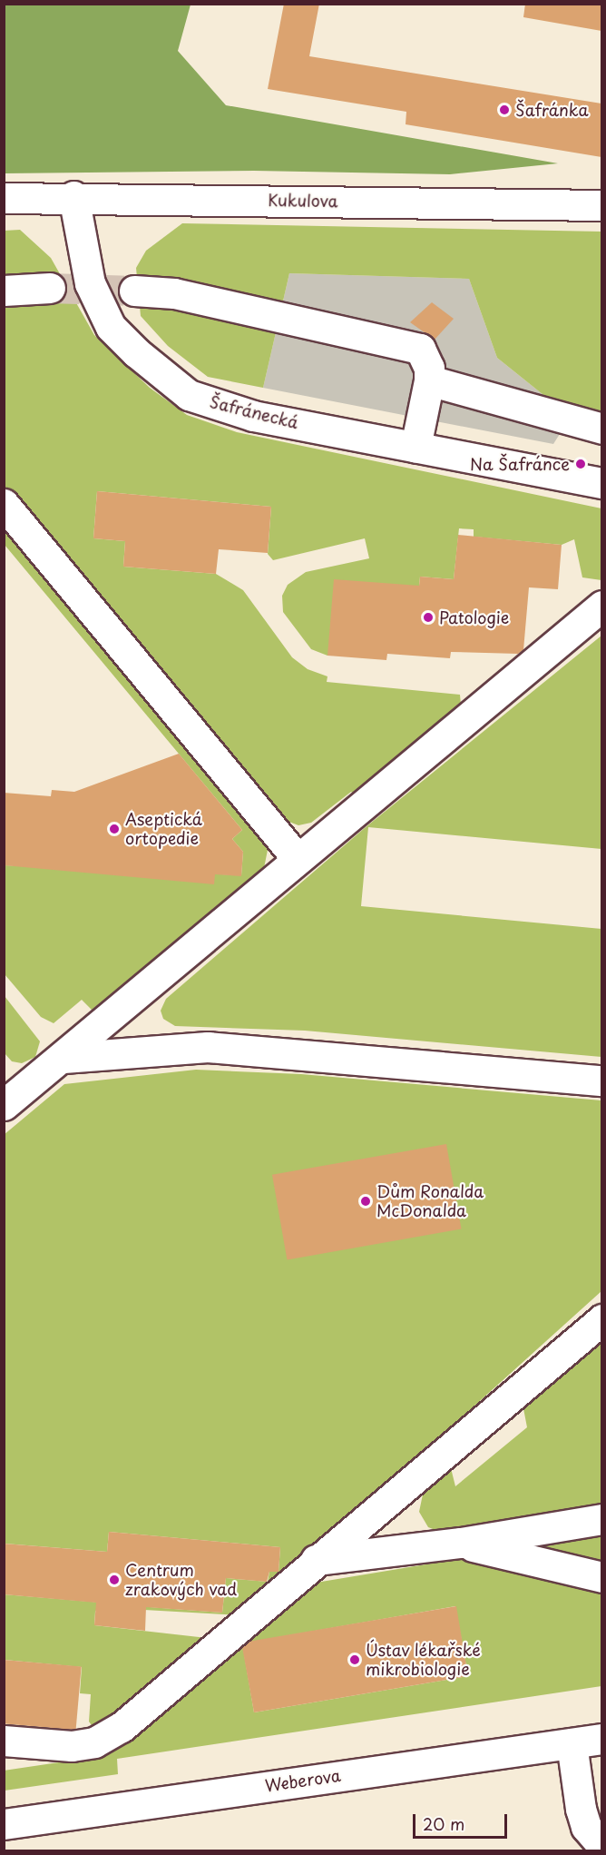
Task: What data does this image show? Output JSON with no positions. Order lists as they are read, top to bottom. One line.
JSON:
{"streets":{"street":["Kukulova","Šafránecká","Weberova"]},"crossings":[["Kukulova","Šafránecká"]],"places":["Šafránka","Na Šafránce","Patologie","Aseptická ortopedie","Dům Ronalda McDonalda","Centrum zrakových vad","Ústav lékařské mikrobiologie"],"scale_bar":"20 m"}
